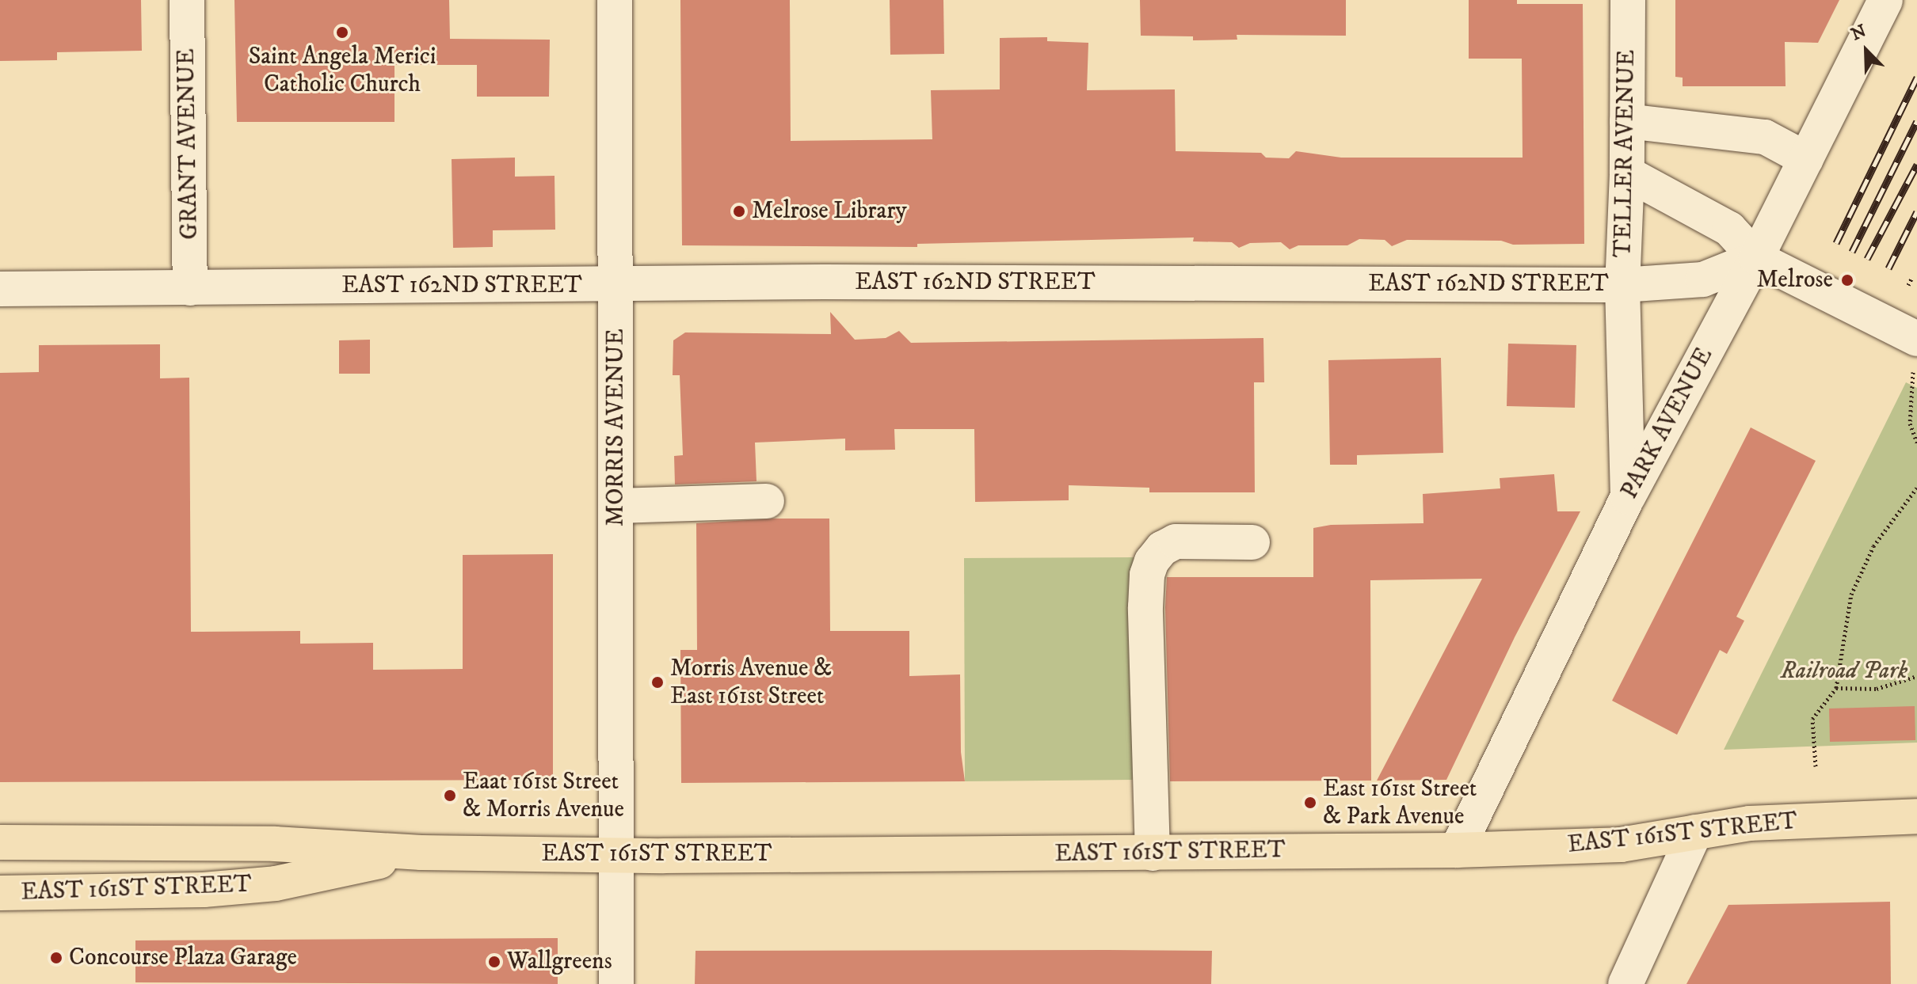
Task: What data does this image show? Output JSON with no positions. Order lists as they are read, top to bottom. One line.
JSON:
{"streets":{"main road":["EAST 161ST STREET"],"street":["GRANT AVENUE","TELLER AVENUE","EAST 162ND STREET","PARK AVENUE","MORRIS AVENUE"]},"crossings":[["GRANT AVENUE","EAST 162ND STREET"],["TELLER AVENUE","EAST 162ND STREET"],["TELLER AVENUE","PARK AVENUE"],["EAST 162ND STREET","PARK AVENUE"],["EAST 162ND STREET","MORRIS AVENUE"],["PARK AVENUE","EAST 161ST STREET"],["MORRIS AVENUE","EAST 161ST STREET"]],"parks":["Railroad Park"],"places":["Saint Angela Merici Catholic Church","Melrose Library","Melrose","Morris Avenue & East 161st Street","Eaat 161st Street & Morris Avenue","East 161st Street & Park Avenue","Concourse Plaza Garage","Wallgreens"],"north":"top left"}
